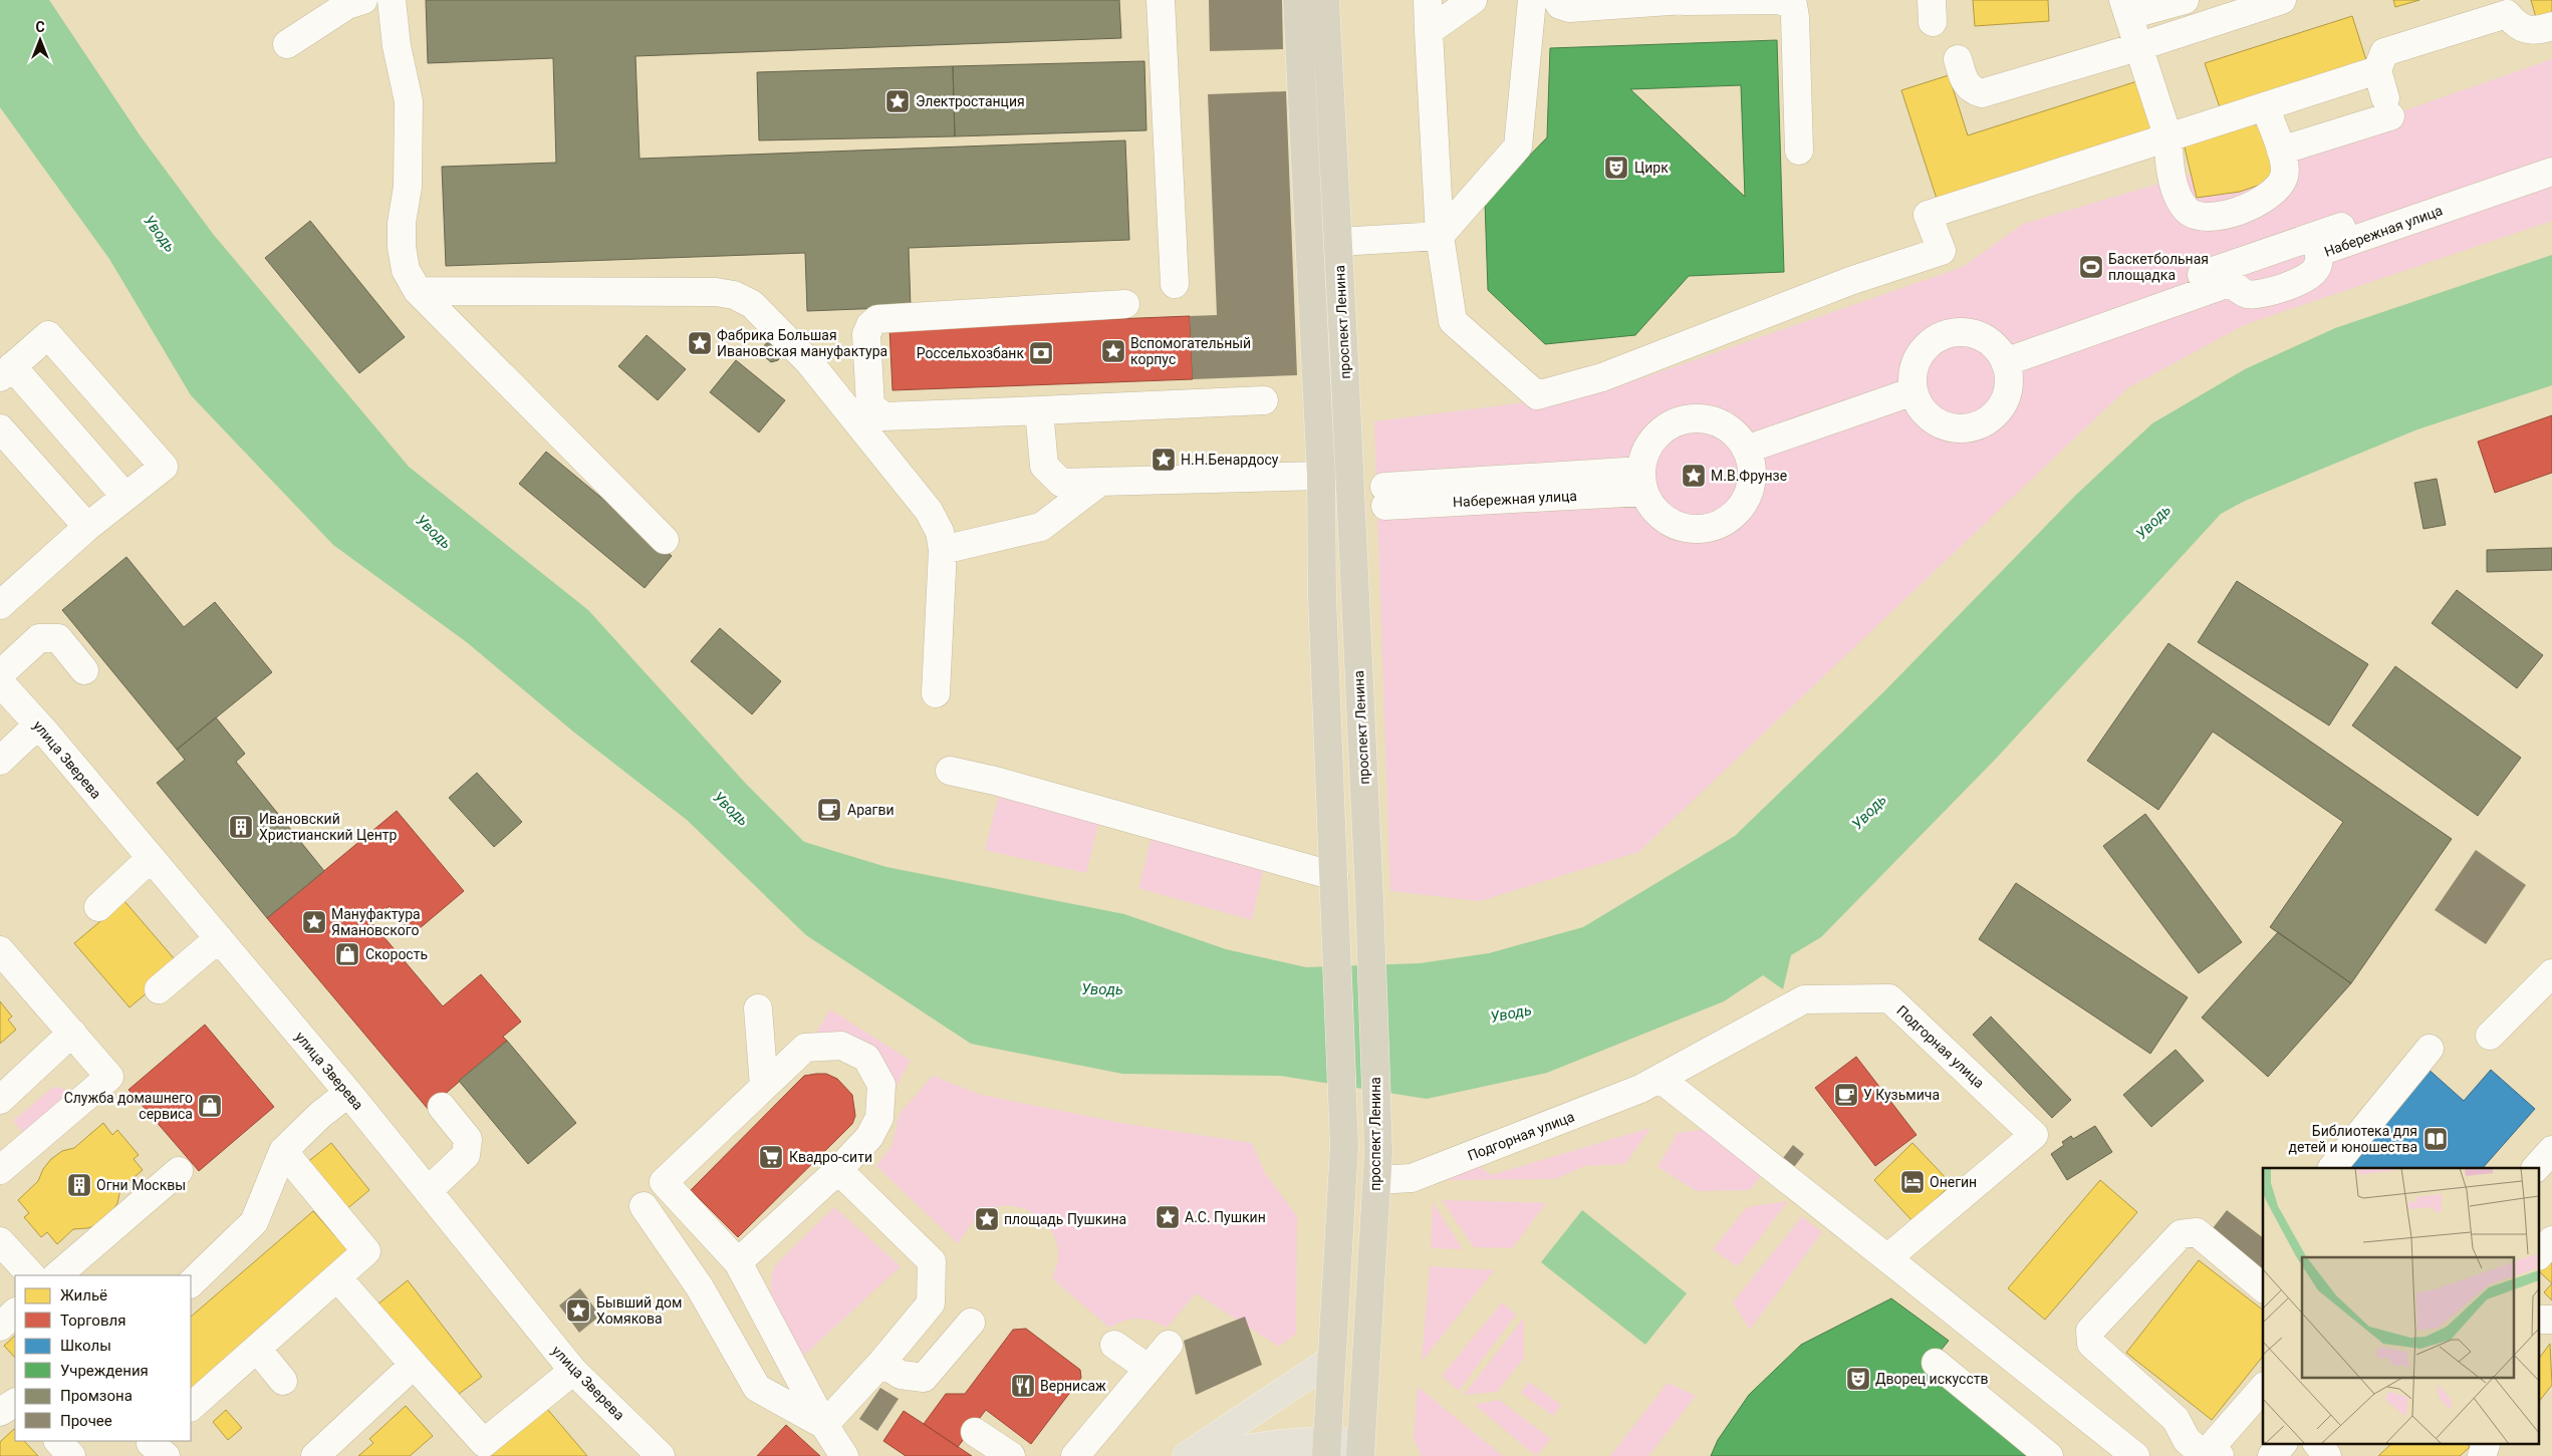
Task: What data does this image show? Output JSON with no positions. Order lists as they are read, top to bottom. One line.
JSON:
{"streets":{"highway":["проспект Ленина"],"street":["Набережная улица","улица Зверева","Подгорная улица"]},"crossings":[["проспект Ленина","Подгорная улица"]],"water":["Уводь"],"places":{"place":["Электростанция","Фабрика Большая Ивановская мануфактура","Вспомогательный корпус","Н.Н.Бенардосу","М.В.Фрунзе","Мануфактура Ямановского","А.C. Пушкин","площадь Пушкина","Бывший дом Хомякова"],"theatre":["Цирк","Дворец искусств"],"sports":["Баскетбольная площадка"],"bank":["Россельхозбанк"],"cafe":["Арагви","У Кузьмича"],"building":["Ивановский Христианский Центр","Огни Москвы"],"shop":["Скорость","Служба домашнего сервиса"],"library":["Библиотека для детей и юношества"],"supermarket":["Квадро-сити"],"hotel":["Онегин"],"restaurant":["Вернисаж"]},"legend":["Жильё","Торговля","Школы","Учреждения","Промзона","Прочее"],"north":"top"}
